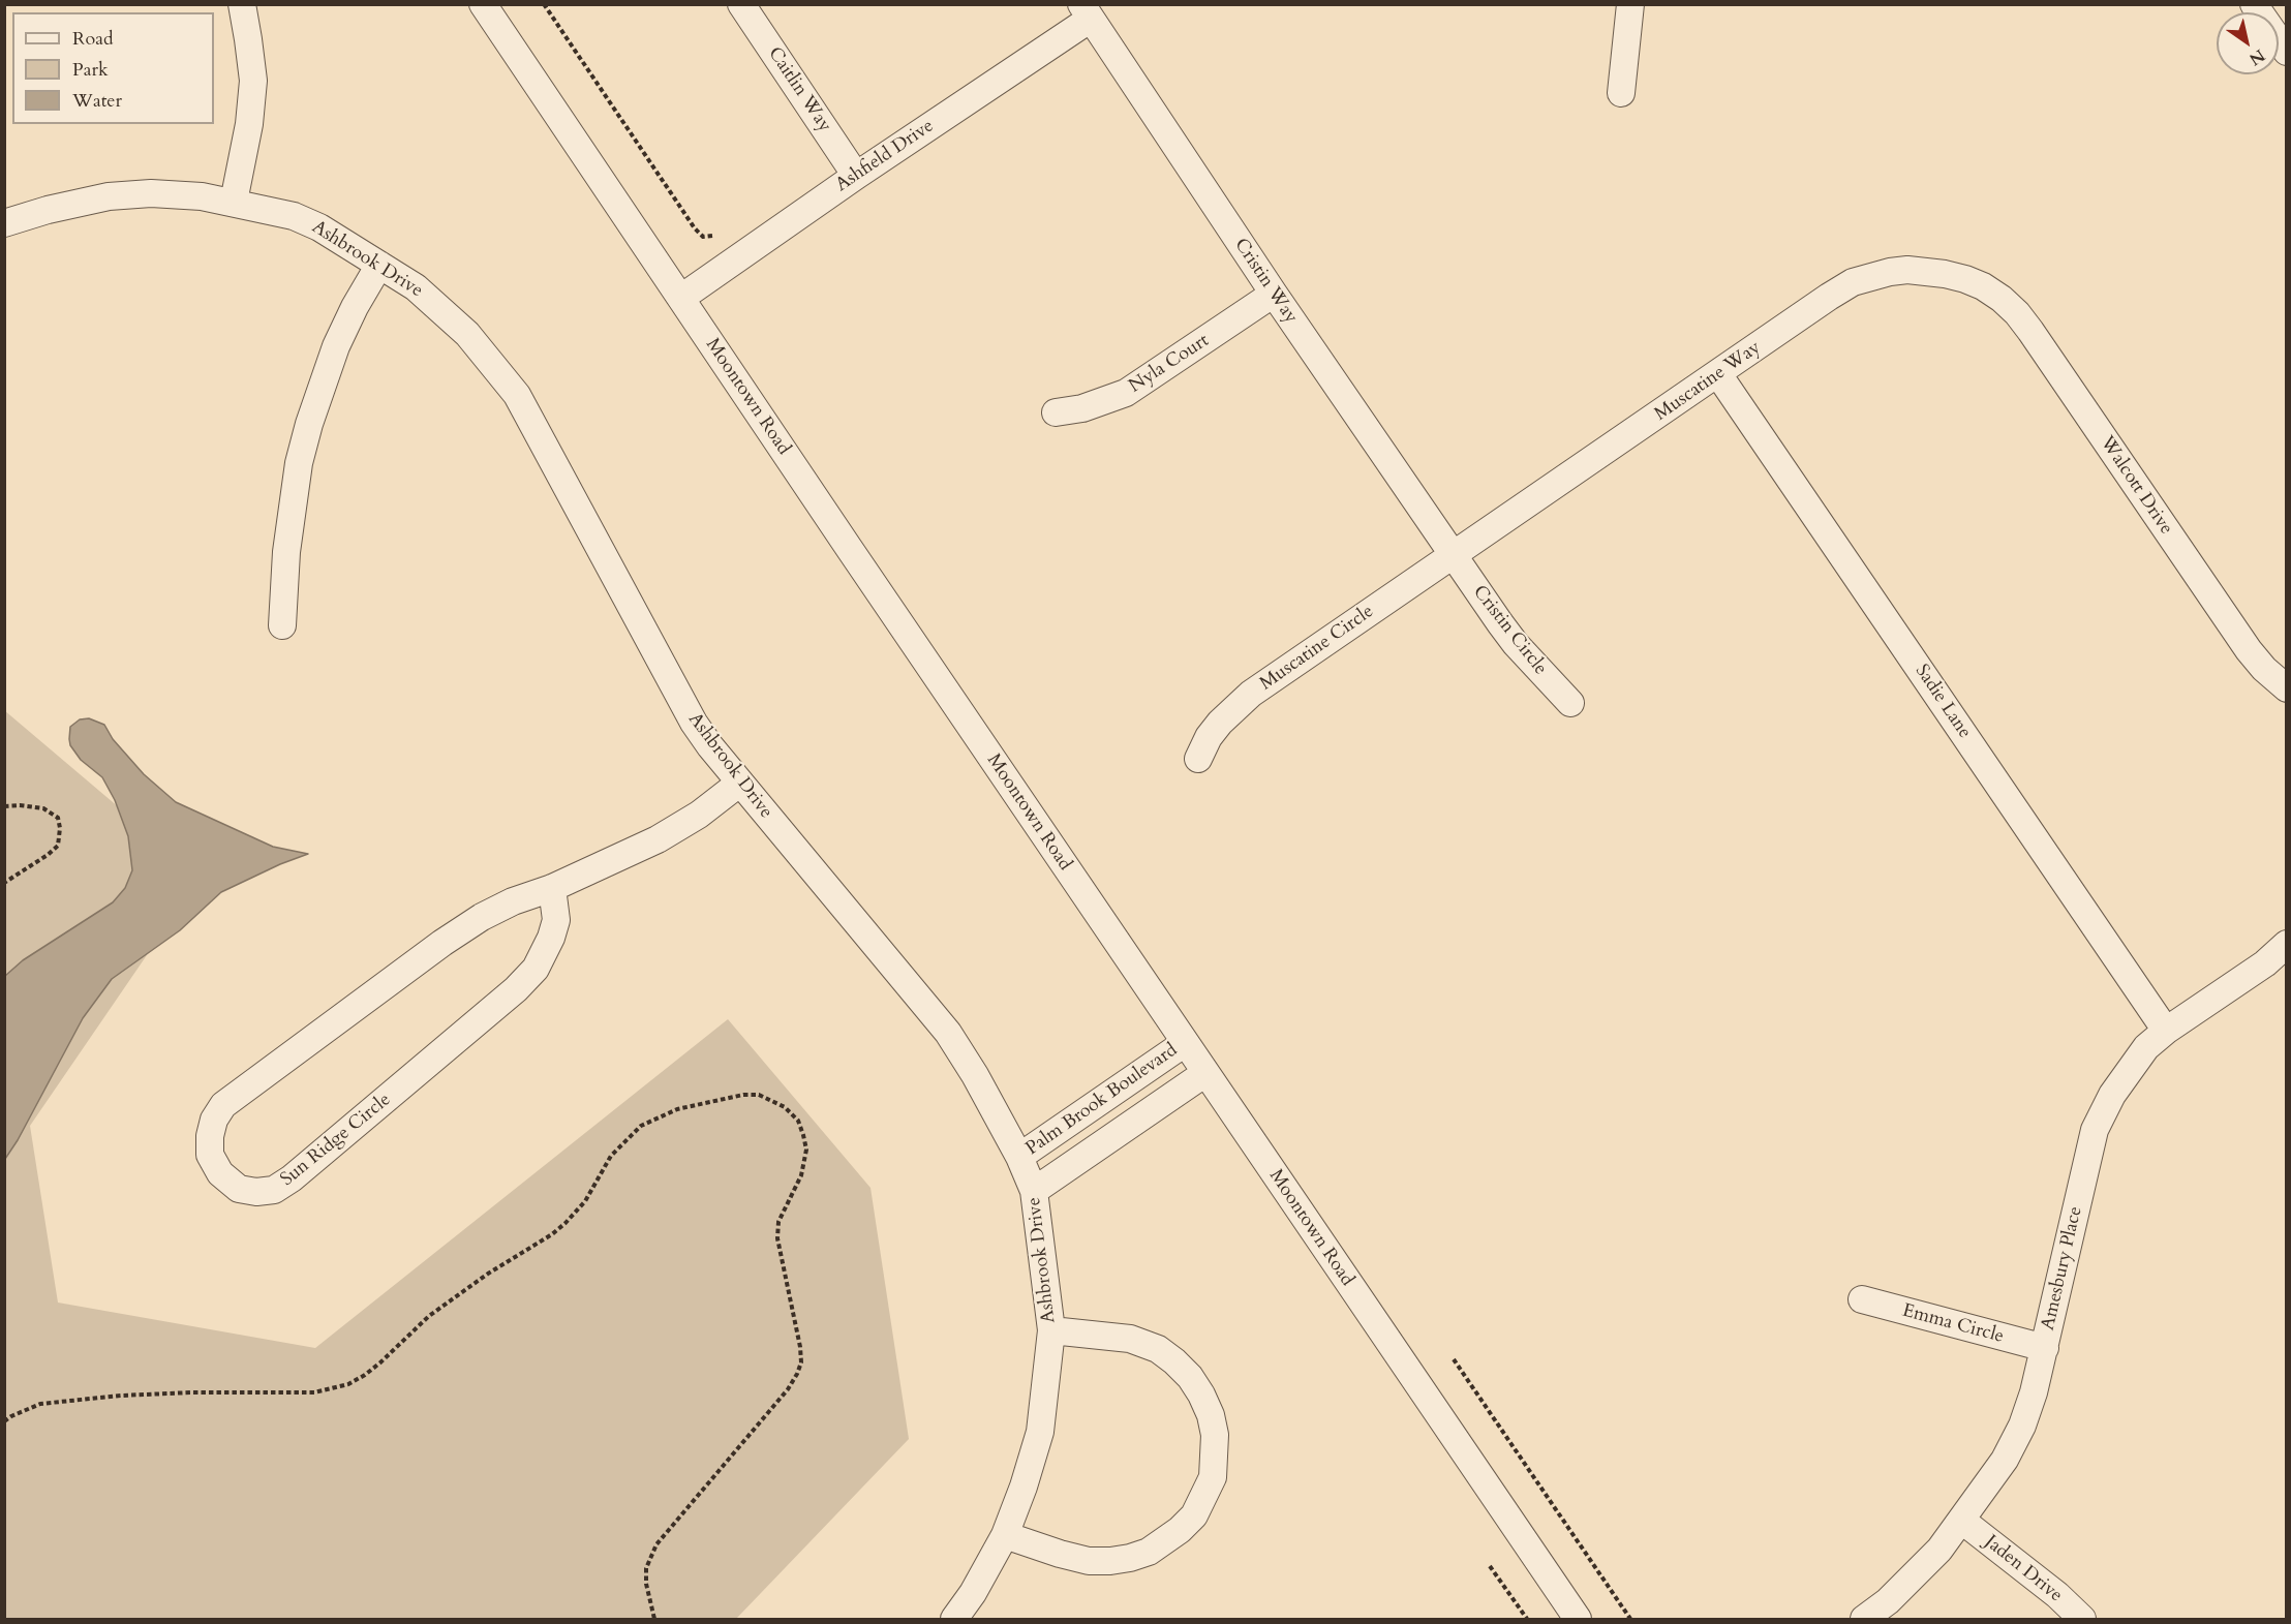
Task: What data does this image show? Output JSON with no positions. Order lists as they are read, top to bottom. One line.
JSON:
{"streets":{"street":["Caitlin Way","Ashfield Drive","Ashbrook Drive","Cristin Way","Nyla Court","Muscatine Way","Moontown Road","Walcott Drive","Cristin Circle","Muscatine Circle","Sadie Lane","Palm Brook Boulevard","Sun Ridge Circle","Amesbury Place","Emma Circle","Jaden Drive"]},"crossings":[["Caitlin Way","Ashfield Drive"],["Ashfield Drive","Cristin Way"],["Ashfield Drive","Moontown Road"],["Ashbrook Drive","Palm Brook Boulevard"],["Ashbrook Drive","Sun Ridge Circle"],["Cristin Way","Nyla Court"],["Cristin Way","Muscatine Way"],["Cristin Way","Cristin Circle"],["Cristin Way","Muscatine Circle"],["Muscatine Way","Walcott Drive"],["Muscatine Way","Cristin Circle"],["Muscatine Way","Muscatine Circle"],["Muscatine Way","Sadie Lane"],["Moontown Road","Palm Brook Boulevard"],["Cristin Circle","Muscatine Circle"],["Sadie Lane","Amesbury Place"],["Amesbury Place","Emma Circle"],["Amesbury Place","Jaden Drive"]],"legend":["Road","Park","Water"],"north":"bottom right"}
